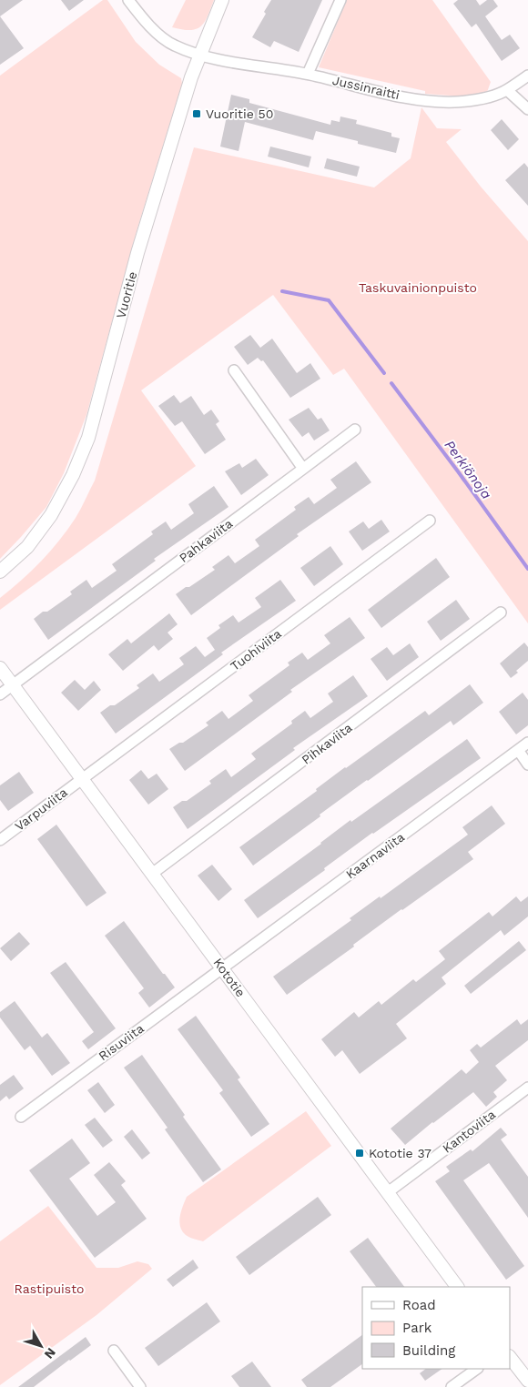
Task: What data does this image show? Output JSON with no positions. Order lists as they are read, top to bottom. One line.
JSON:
{"streets":{"street":["Jussinraitti","Vuoritie","Pahkaviita","Tuohiviita","Pihkaviita","Varpuviita","Kaarnaviita","Kototie","Risuviita","Kantoviita"]},"crossings":[["Jussinraitti","Vuoritie"],["Pahkaviita","Kototie"],["Tuohiviita","Varpuviita"],["Tuohiviita","Kototie"],["Pihkaviita","Kototie"],["Varpuviita","Kototie"],["Kaarnaviita","Kototie"],["Kaarnaviita","Risuviita"],["Kototie","Risuviita"],["Kototie","Kantoviita"]],"water":["Perkiönoja"],"parks":["Taskuvainionpuisto","Rastipuisto"],"places":{"transit":["Vuoritie 50","Kototie 37"]},"legend":["Road","Park","Building"],"north":"bottom right"}
